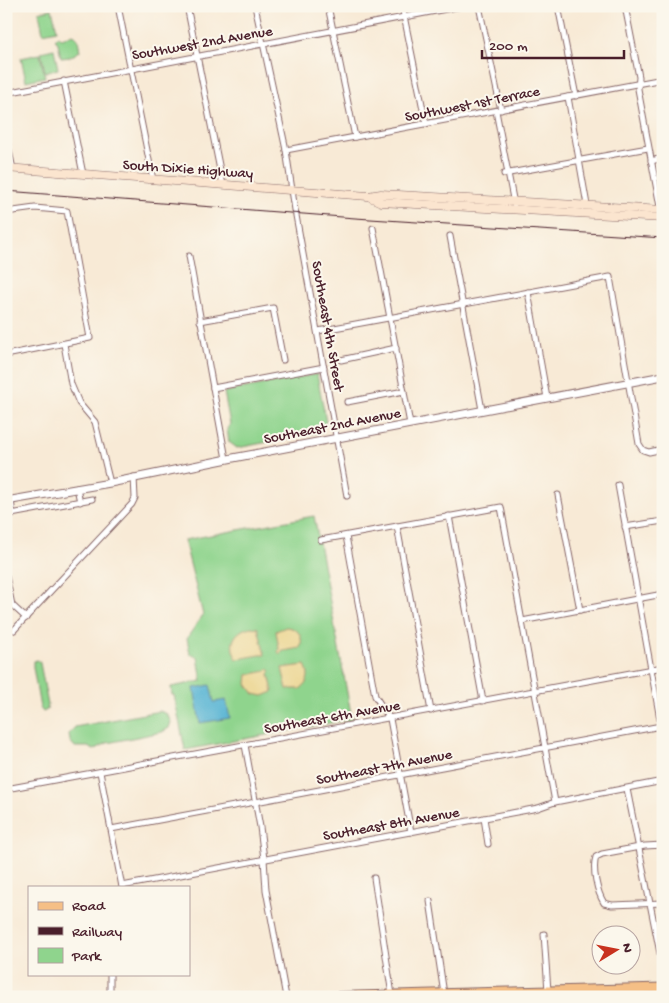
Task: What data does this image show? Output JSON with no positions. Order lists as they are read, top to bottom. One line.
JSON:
{"streets":{"main road":["South Dixie Highway"],"street":["Southwest 2nd Avenue","Southwest 1st Terrace","Southeast 4th Street","Southeast 2nd Avenue","Southeast 6th Avenue","Southeast 7th Avenue","Southeast 8th Avenue"]},"crossings":[["Southwest 2nd Avenue","Southeast 4th Street"],["Southwest 1st Terrace","Southeast 4th Street"],["South Dixie Highway","Southeast 4th Street"],["Southeast 4th Street","Southeast 2nd Avenue"]],"legend":["Road","Railway","Park"],"scale_bar":"200 m","north":"right"}
